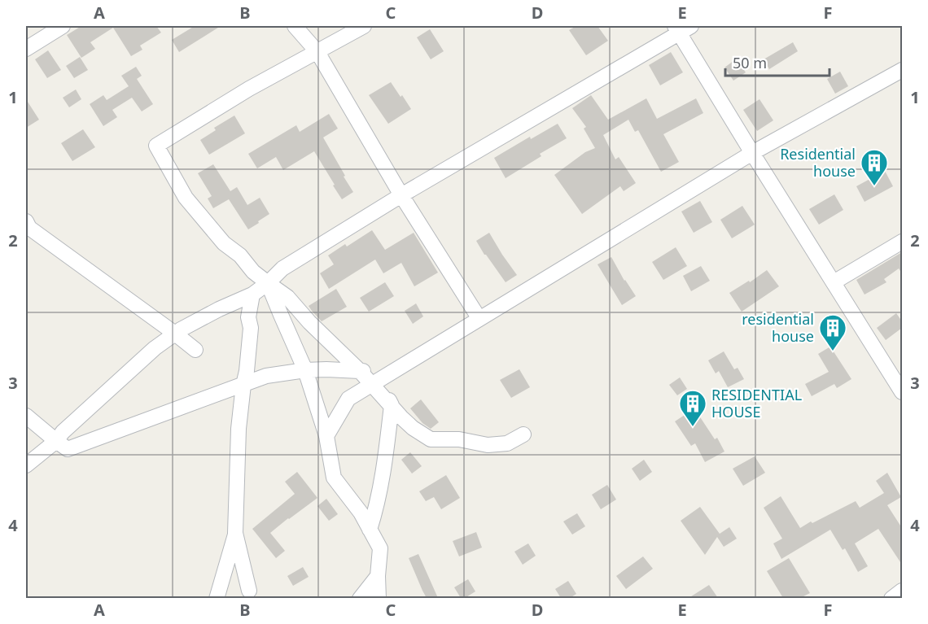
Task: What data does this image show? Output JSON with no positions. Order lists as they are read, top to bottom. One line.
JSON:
{"places":{"building":["Residential house","residential house","RESIDENTIAL HOUSE"]},"scale_bar":"50 m","grid":{"columns":["A","B","C","D","E","F"],"rows":["1","2","3","4"]}}
